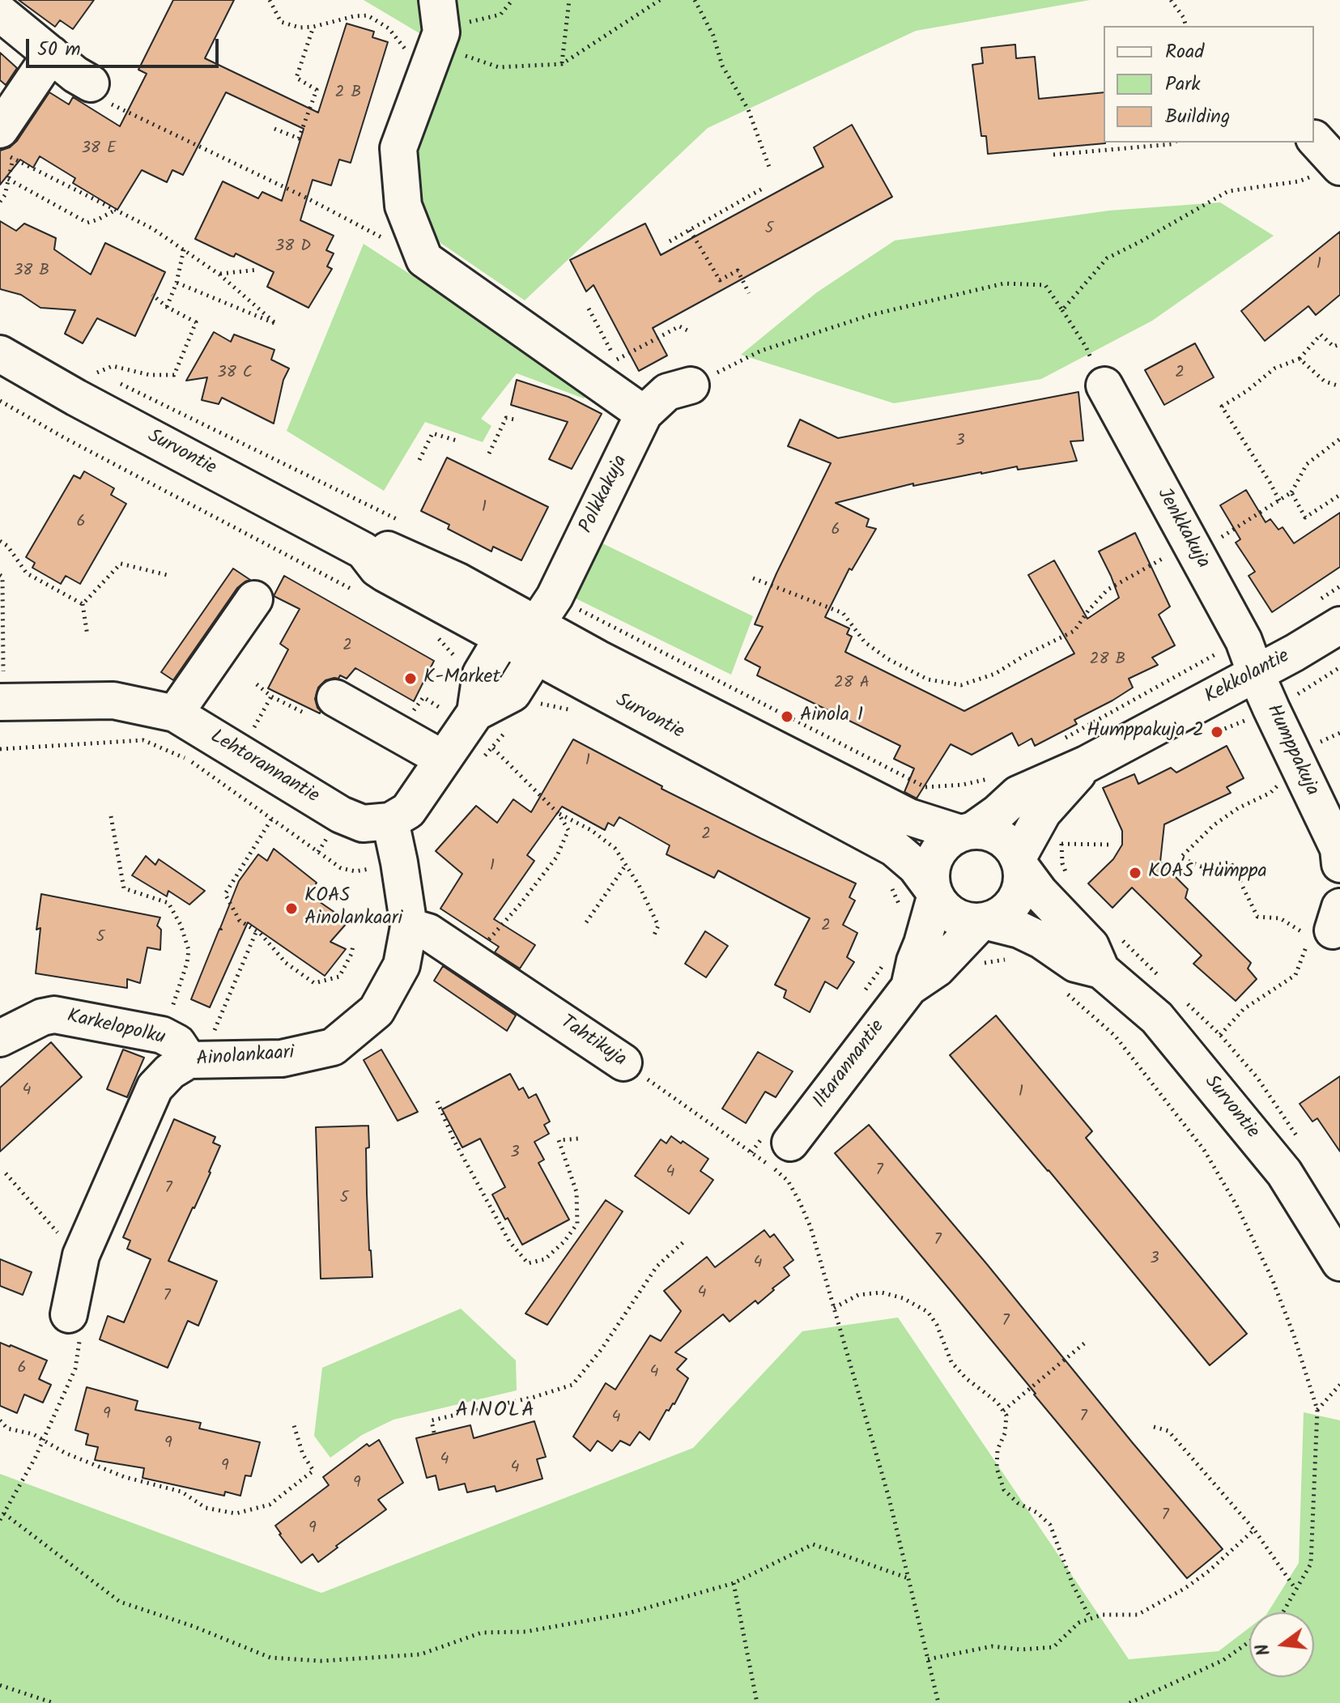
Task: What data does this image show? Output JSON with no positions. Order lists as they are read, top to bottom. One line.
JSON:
{"streets":{"street":["Survontie","Polkkakuja","Jenkkakuja","Kekkolantie","Humppakuja","Lehtorannantie","Karkelopolku","Tahtikuja","Ainolankaari","Iltarannantie"]},"crossings":[["Survontie","Polkkakuja"],["Survontie","Kekkolantie"],["Survontie","Iltarannantie"],["Jenkkakuja","Kekkolantie"],["Jenkkakuja","Humppakuja"],["Kekkolantie","Humppakuja"],["Kekkolantie","Iltarannantie"],["Lehtorannantie","Ainolankaari"],["Karkelopolku","Ainolankaari"],["Tahtikuja","Ainolankaari"],["Tahtikuja","Iltarannantie"]],"districts":["AINOLA"],"places":["K-Market","Ainola 1","Humppakuja 2","KOAS Humppa","KOAS Ainolankaari"],"house_numbers":["2 B","38 E","5","38 D","1","38 B","38 C","2","3","1","6","6","2","28 B","28 A","1","2","1","2","5","4","1","3","7","4","7","5","7","3","4","4","7","7","6","4","9","7","4","9","4","9","4","9","7","9"],"legend":["Road","Park","Building"],"scale_bar":"50 m","north":"left"}
